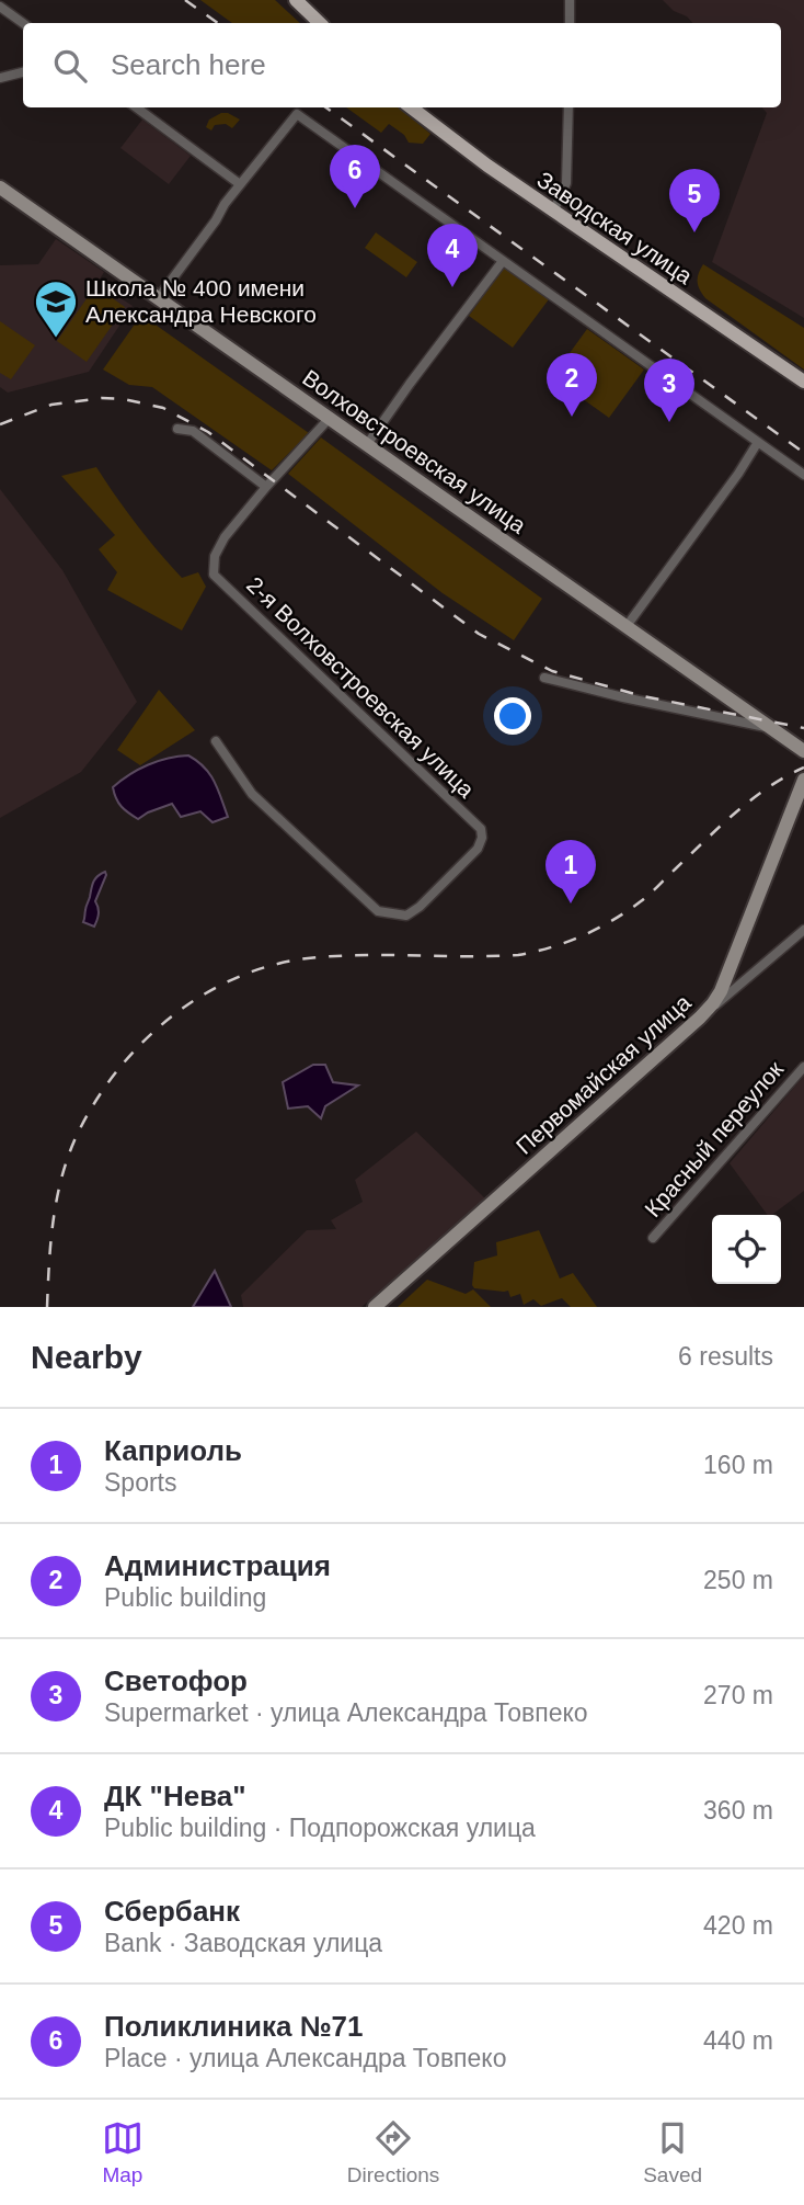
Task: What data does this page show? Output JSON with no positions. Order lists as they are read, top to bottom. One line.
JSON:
{"streets":{"main road":["Заводская улица"],"street":["Волховстроевская улица","2-я Волховстроевская улица","Первомайская улица","Красный переулок"]},"places":{"school or university":["Школа № 400 имени Александра Невского"]},"page":{"search":"Search here","pins":["6","5","4","2","3","1"],"heading":["Nearby","6 results"],"list":[{"mark":"1","name":"Каприоль","note":"Sports","value":"160 m"},{"mark":"2","name":"Администрация","note":"Public building","value":"250 m"},{"mark":"3","name":"Светофор","note":"Supermarket · улица Александра Товпеко","value":"270 m"},{"mark":"4","name":"ДК \"Нева\"","note":"Public building · Подпорожская улица","value":"360 m"},{"mark":"5","name":"Сбербанк","note":"Bank · Заводская улица","value":"420 m"},{"mark":"6","name":"Поликлиника №71","note":"Place · улица Александра Товпеко","value":"440 m"}],"nav":["Map","Directions","Saved"]}}
